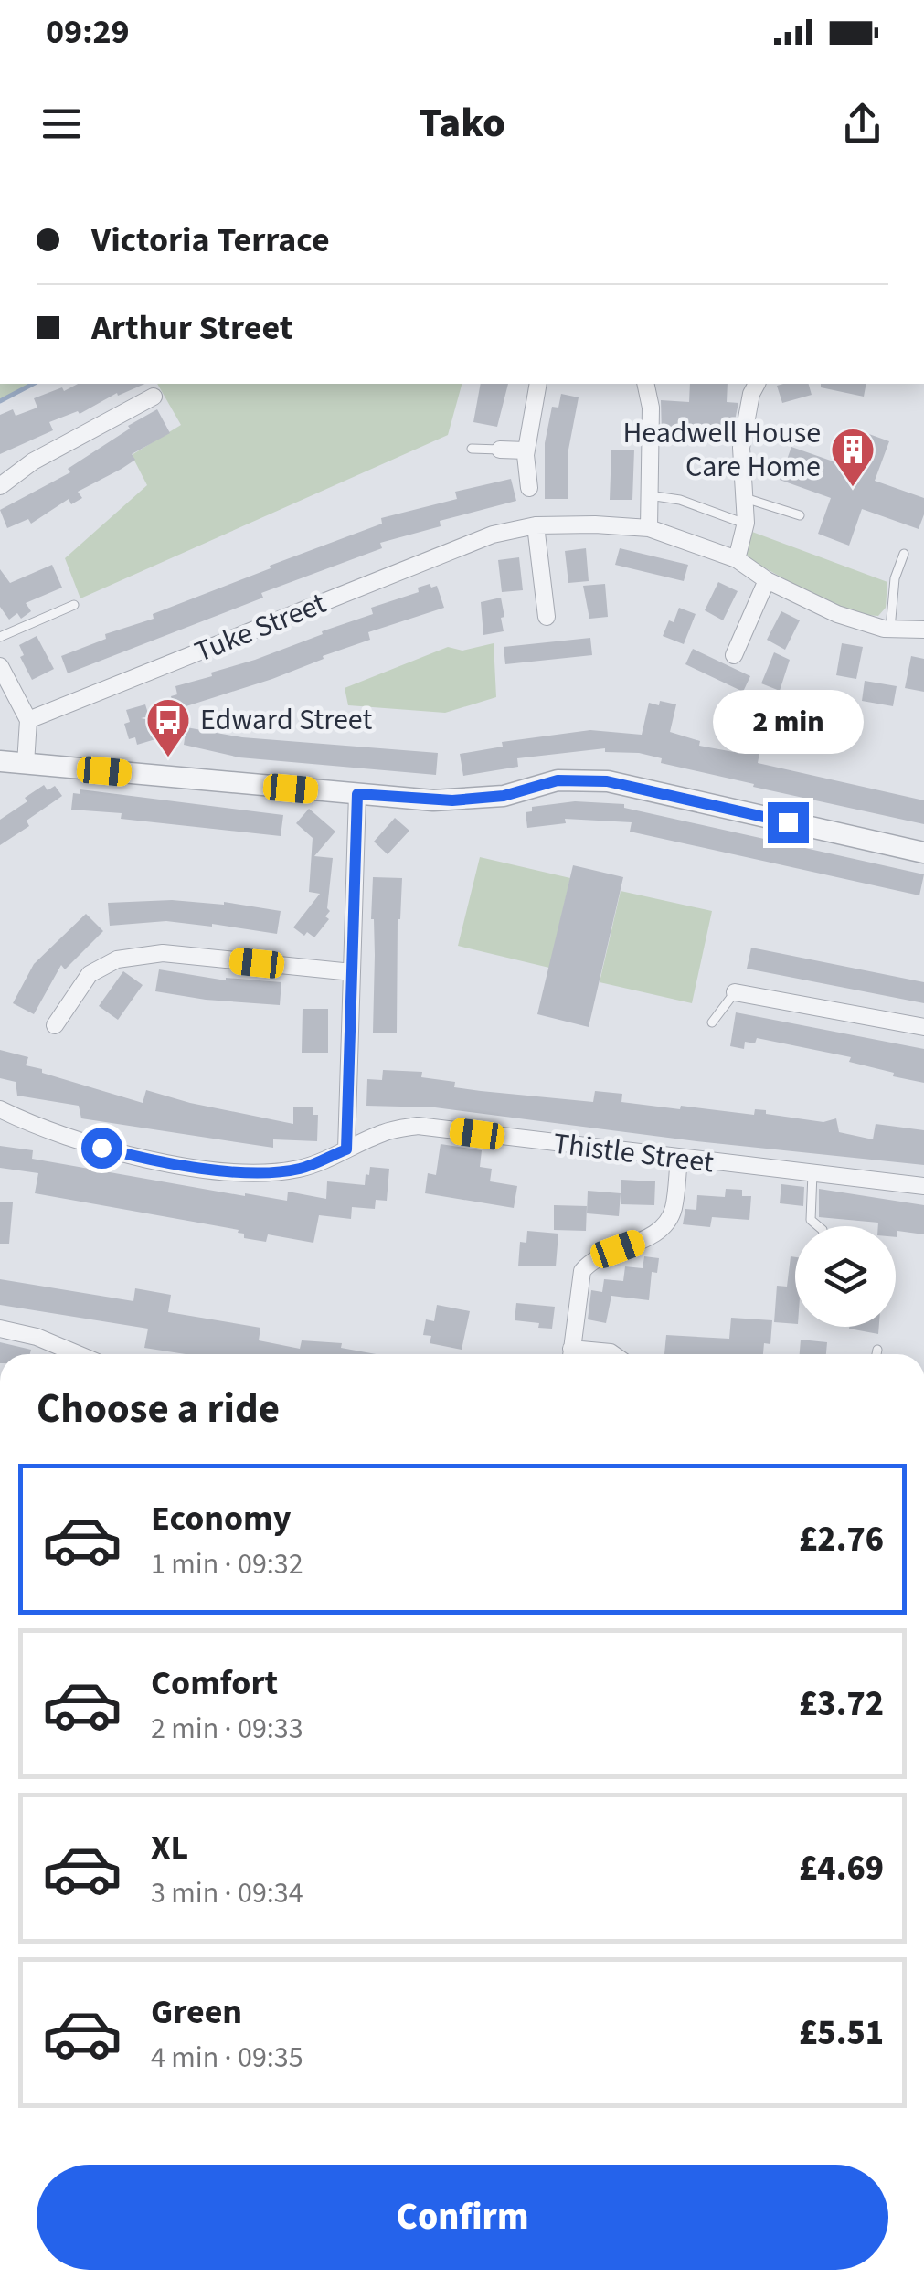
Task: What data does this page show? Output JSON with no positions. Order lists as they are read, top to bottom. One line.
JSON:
{"streets":{"street":["Tuke Street","Thistle Street"]},"places":{"building":["Headwell House Care Home"],"bus stop":["Edward Street"]},"page":{"status":"09:29","header":"Tako","banner":["Victoria Terrace","Arthur Street"],"bubble":"2 min","heading":"Choose a ride","list":[{"name":"Economy","note":"1 min · 09:32","value":"£2.76"},{"name":"Comfort","note":"2 min · 09:33","value":"£3.72"},{"name":"XL","note":"3 min · 09:34","value":"£4.69"},{"name":"Green","note":"4 min · 09:35","value":"£5.51"}],"buttons":"Confirm"}}
